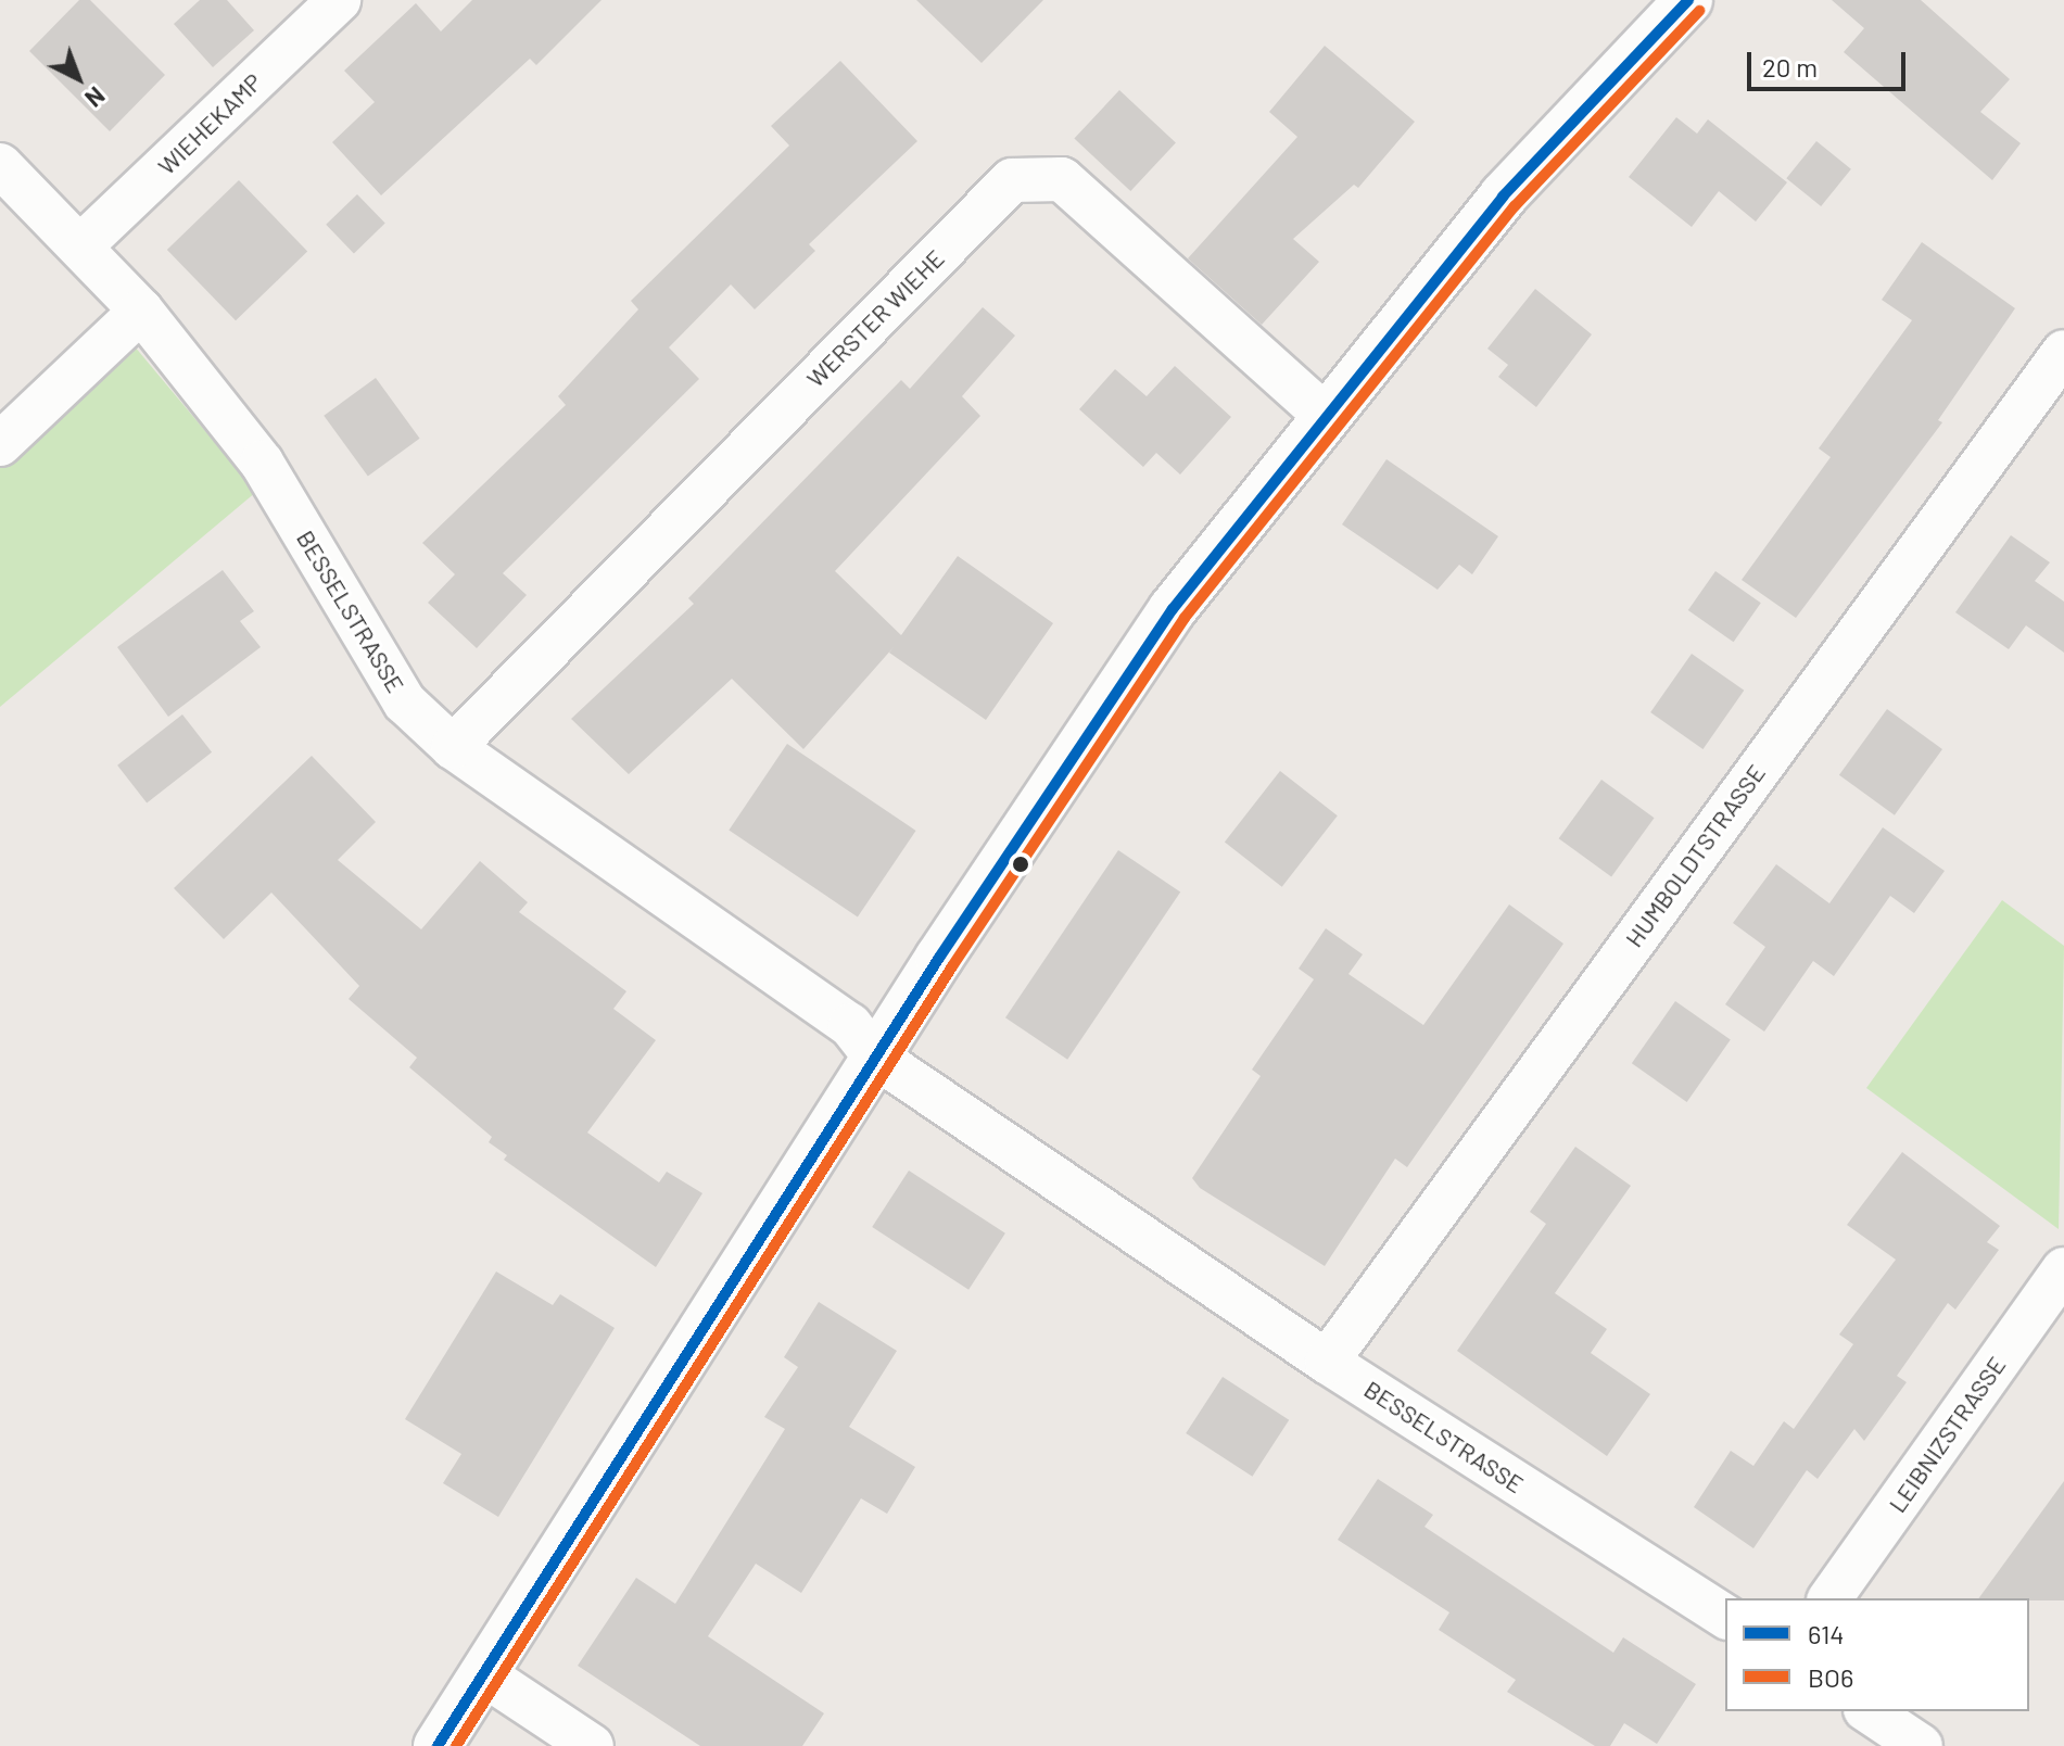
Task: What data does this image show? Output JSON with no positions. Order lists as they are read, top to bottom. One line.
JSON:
{"streets":{"street":["WIEHEKAMP","WERSTER WIEHE","BESSELSTRASSE","HUMBOLDTSTRASSE","LEIBNIZSTRASSE"]},"crossings":[["WIEHEKAMP","BESSELSTRASSE"],["WERSTER WIEHE","BESSELSTRASSE"],["BESSELSTRASSE","HUMBOLDTSTRASSE"]],"lines":["transit line 614","transit line BO6"],"legend":["614","BO6"],"scale_bar":"20 m","north":"bottom right"}
